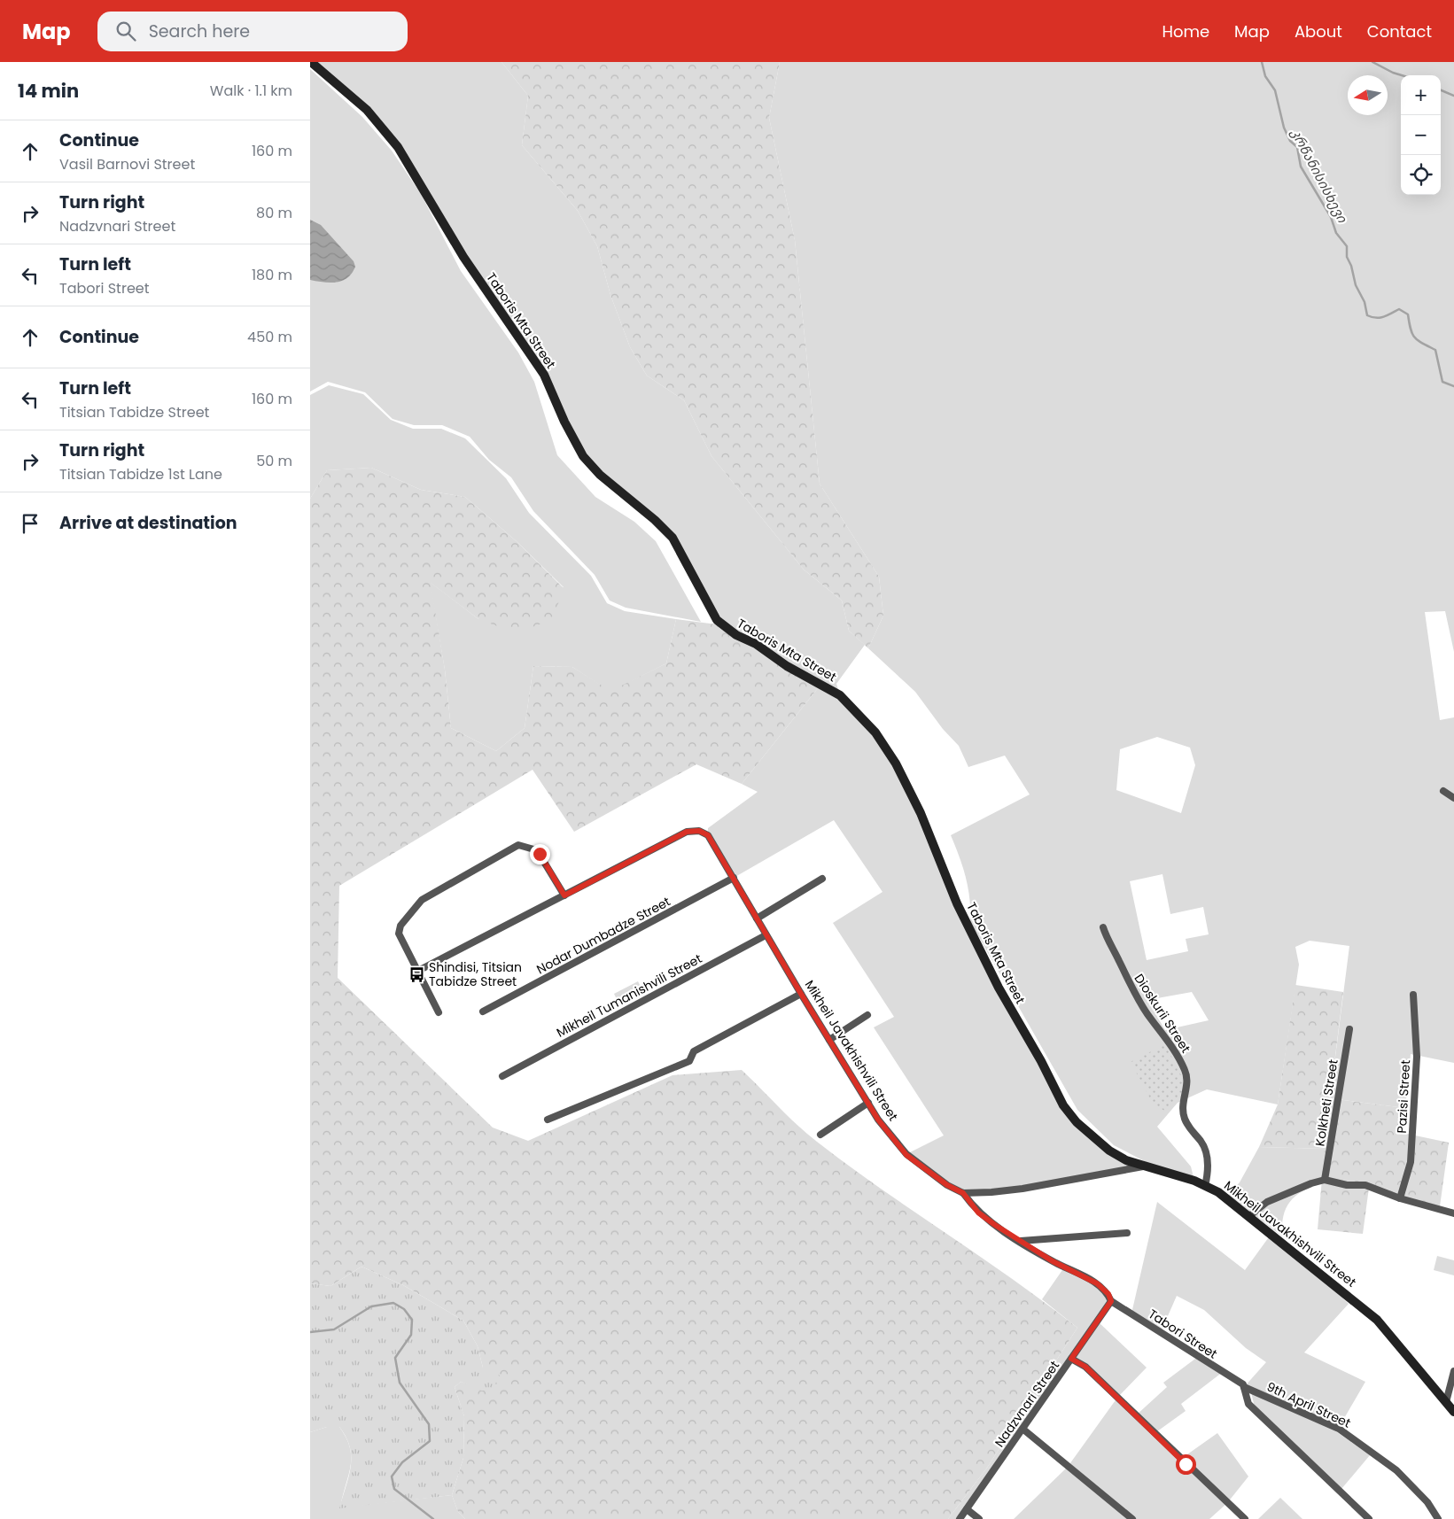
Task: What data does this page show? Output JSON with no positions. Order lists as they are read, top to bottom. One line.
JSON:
{"streets":{"main road":["Taboris Mta Street","Mikheil Javakhishvili Street"],"street":["Nodar Dumbadze Street","Mikheil Tumanishvili Street","Dioskurii Street","Pazisi Street","Kolkheti Street","Tabori Street","Nadzvnari Street","9th April Street"]},"crossings":[["Taboris Mta Street","Mikheil Javakhishvili Street"],["Nodar Dumbadze Street","Mikheil Javakhishvili Street"],["Mikheil Tumanishvili Street","Mikheil Javakhishvili Street"],["Dioskurii Street","Mikheil Javakhishvili Street"],["Mikheil Javakhishvili Street","Tabori Street"],["Tabori Street","Nadzvnari Street"],["Tabori Street","9th April Street"]],"water":["კრწანისისხევი"],"places":{"bus stop":["Shindisi, Titsian Tabidze Street"]},"north":"left","page":{"header":"Map","search":"Search here","nav":["Home","Map","About","Contact"],"heading":["14 min","Walk · 1.1 km"],"map_buttons":["+","−"],"list":[["Continue","Vasil Barnovi Street","160 m"],["Turn right","Nadzvnari Street","80 m"],["Turn left","Tabori Street","180 m"],["Continue","450 m"],["Turn left","Titsian Tabidze Street","160 m"],["Turn right","Titsian Tabidze 1st Lane","50 m"],"Arrive at destination"]}}
